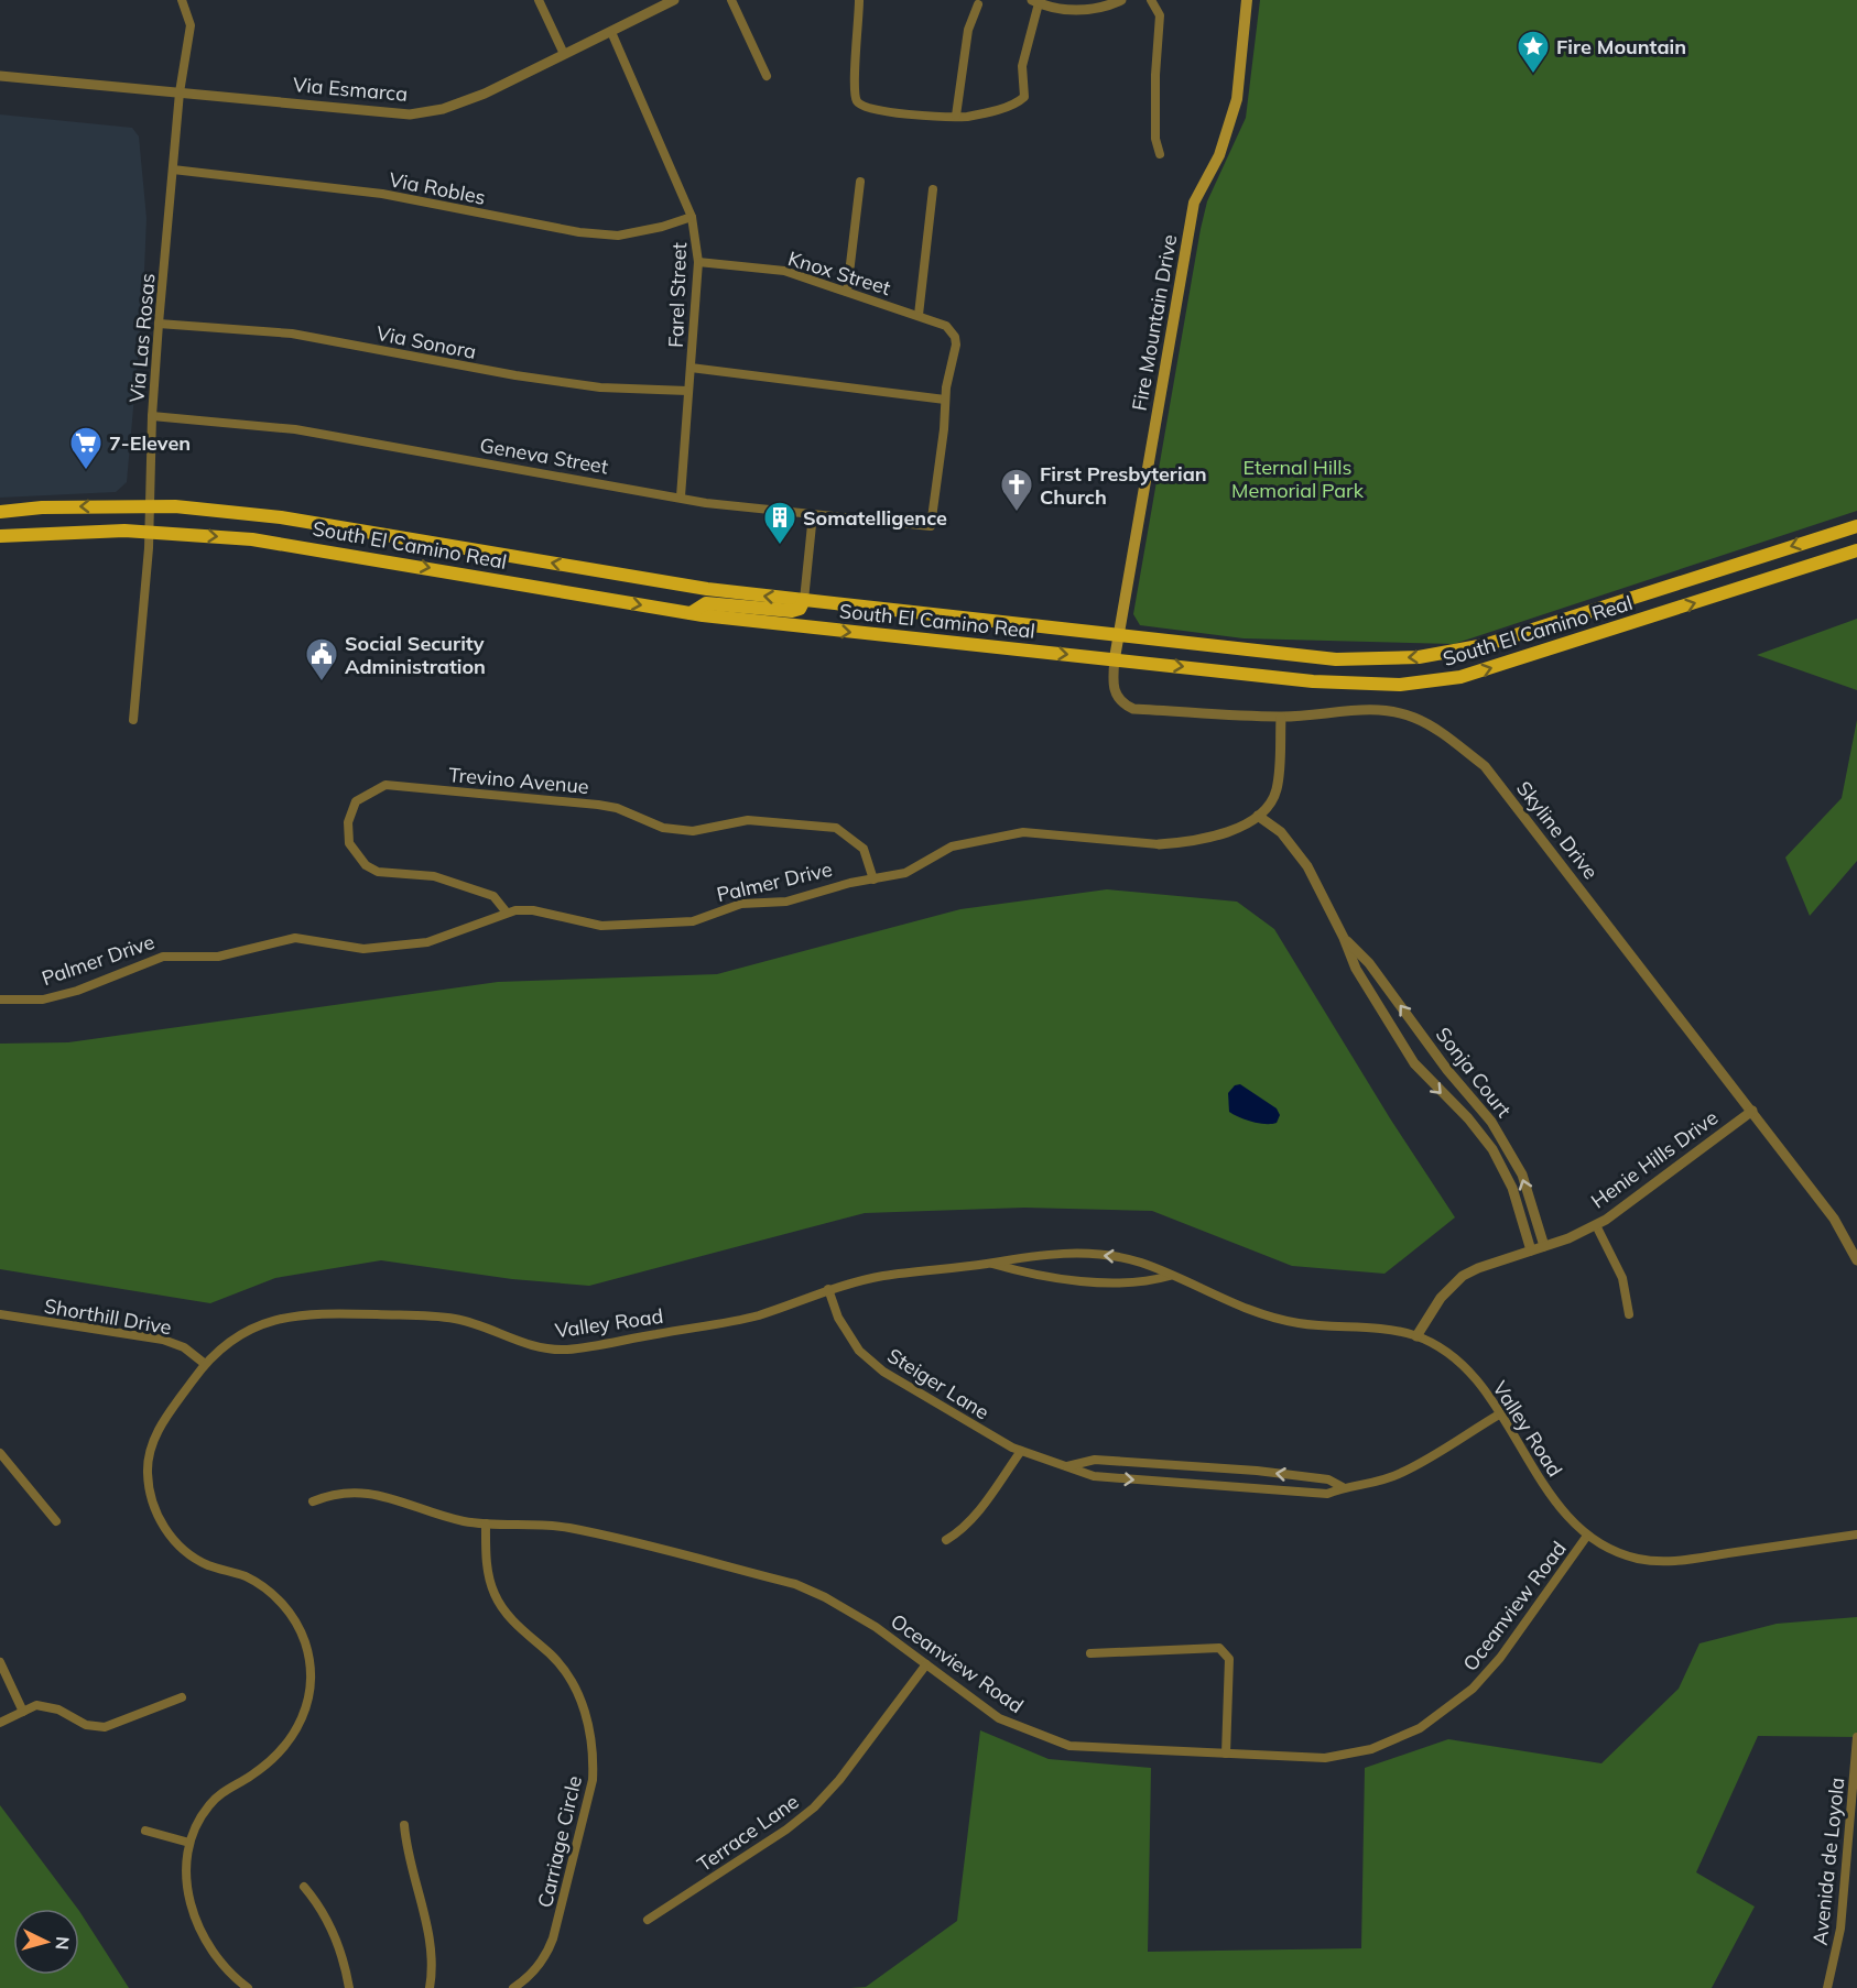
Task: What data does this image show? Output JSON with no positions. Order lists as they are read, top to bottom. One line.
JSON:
{"streets":{"main road":["Fire Mountain Drive","South El Camino Real"],"street":["Via Esmarca","Via Robles","Knox Street","Farel Street","Via Las Rosas","Via Sonora","Geneva Street","Trevino Avenue","Skyline Drive","Palmer Drive","Sonja Court","Henie Hills Drive","Shorthill Drive","Valley Road","Steiger Lane","Oceanview Road","Terrace Lane","Carriage Circle","Avenida de Loyola"]},"crossings":[["Via Esmarca","Farel Street"],["Via Esmarca","Via Las Rosas"],["Via Robles","Farel Street"],["Via Robles","Via Las Rosas"],["Knox Street","Farel Street"],["Knox Street","Geneva Street"],["Farel Street","Via Sonora"],["Farel Street","Geneva Street"],["Fire Mountain Drive","South El Camino Real"],["Fire Mountain Drive","Skyline Drive"],["Via Las Rosas","Via Sonora"],["Via Las Rosas","Geneva Street"],["Via Las Rosas","South El Camino Real"],["South El Camino Real","Skyline Drive"],["Trevino Avenue","Palmer Drive"],["Skyline Drive","Palmer Drive"],["Skyline Drive","Henie Hills Drive"],["Palmer Drive","Sonja Court"],["Sonja Court","Henie Hills Drive"],["Henie Hills Drive","Valley Road"],["Shorthill Drive","Valley Road"],["Valley Road","Steiger Lane"],["Valley Road","Oceanview Road"],["Oceanview Road","Terrace Lane"],["Oceanview Road","Carriage Circle"]],"parks":["Eternal Hills Memorial Park"],"places":{"place":["Fire Mountain"],"supermarket":["7-Eleven"],"church":["First Presbyterian Church"],"building":["Somatelligence"],"public building":["Social Security Administration"]},"north":"right"}
